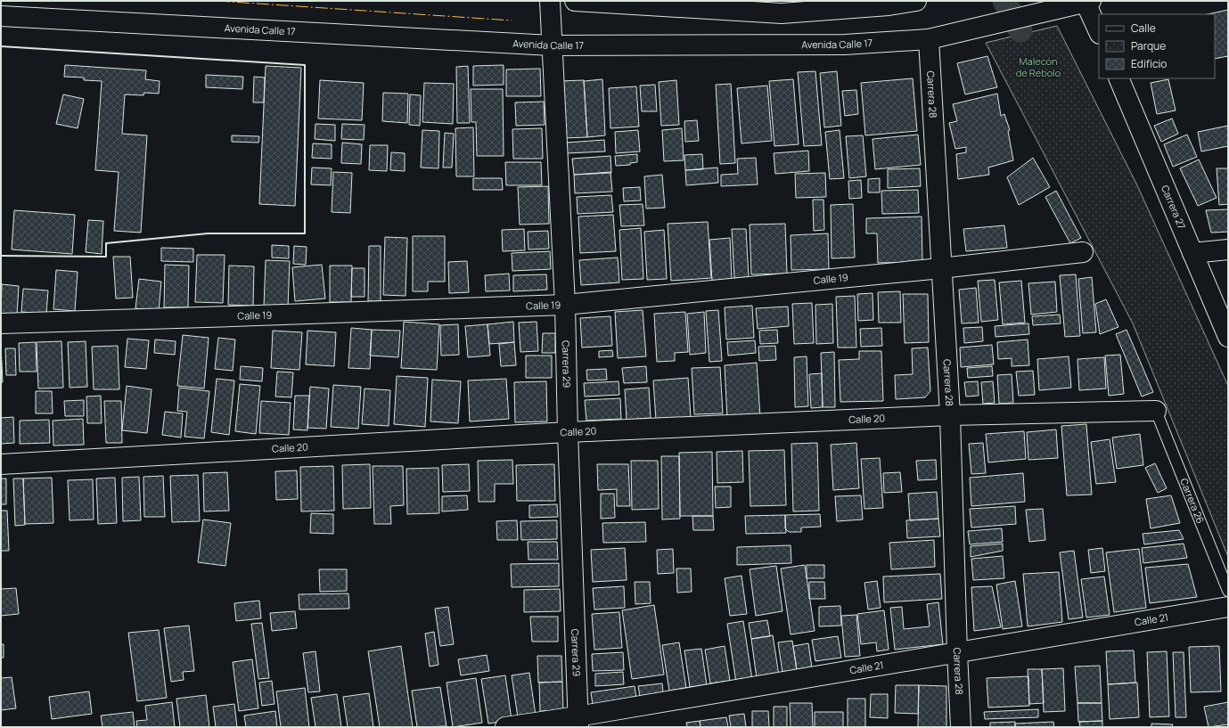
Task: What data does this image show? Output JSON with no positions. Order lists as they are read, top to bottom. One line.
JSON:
{"streets":{"street":["Avenida Calle 17","Carrera 28","Carrera 27","Calle 19","Carrera 29","Calle 20","Calle 21"],"lane":["Carrera 26"]},"crossings":[["Avenida Calle 17","Carrera 28"],["Avenida Calle 17","Carrera 29"],["Carrera 28","Calle 19"],["Carrera 28","Calle 20"],["Carrera 28","Calle 21"],["Calle 19","Carrera 29"],["Carrera 29","Calle 20"],["Carrera 29","Calle 21"],["Calle 20","Carrera 26"]],"parks":["Malecón de Rebolo"],"legend":["Calle","Parque","Edificio"]}
